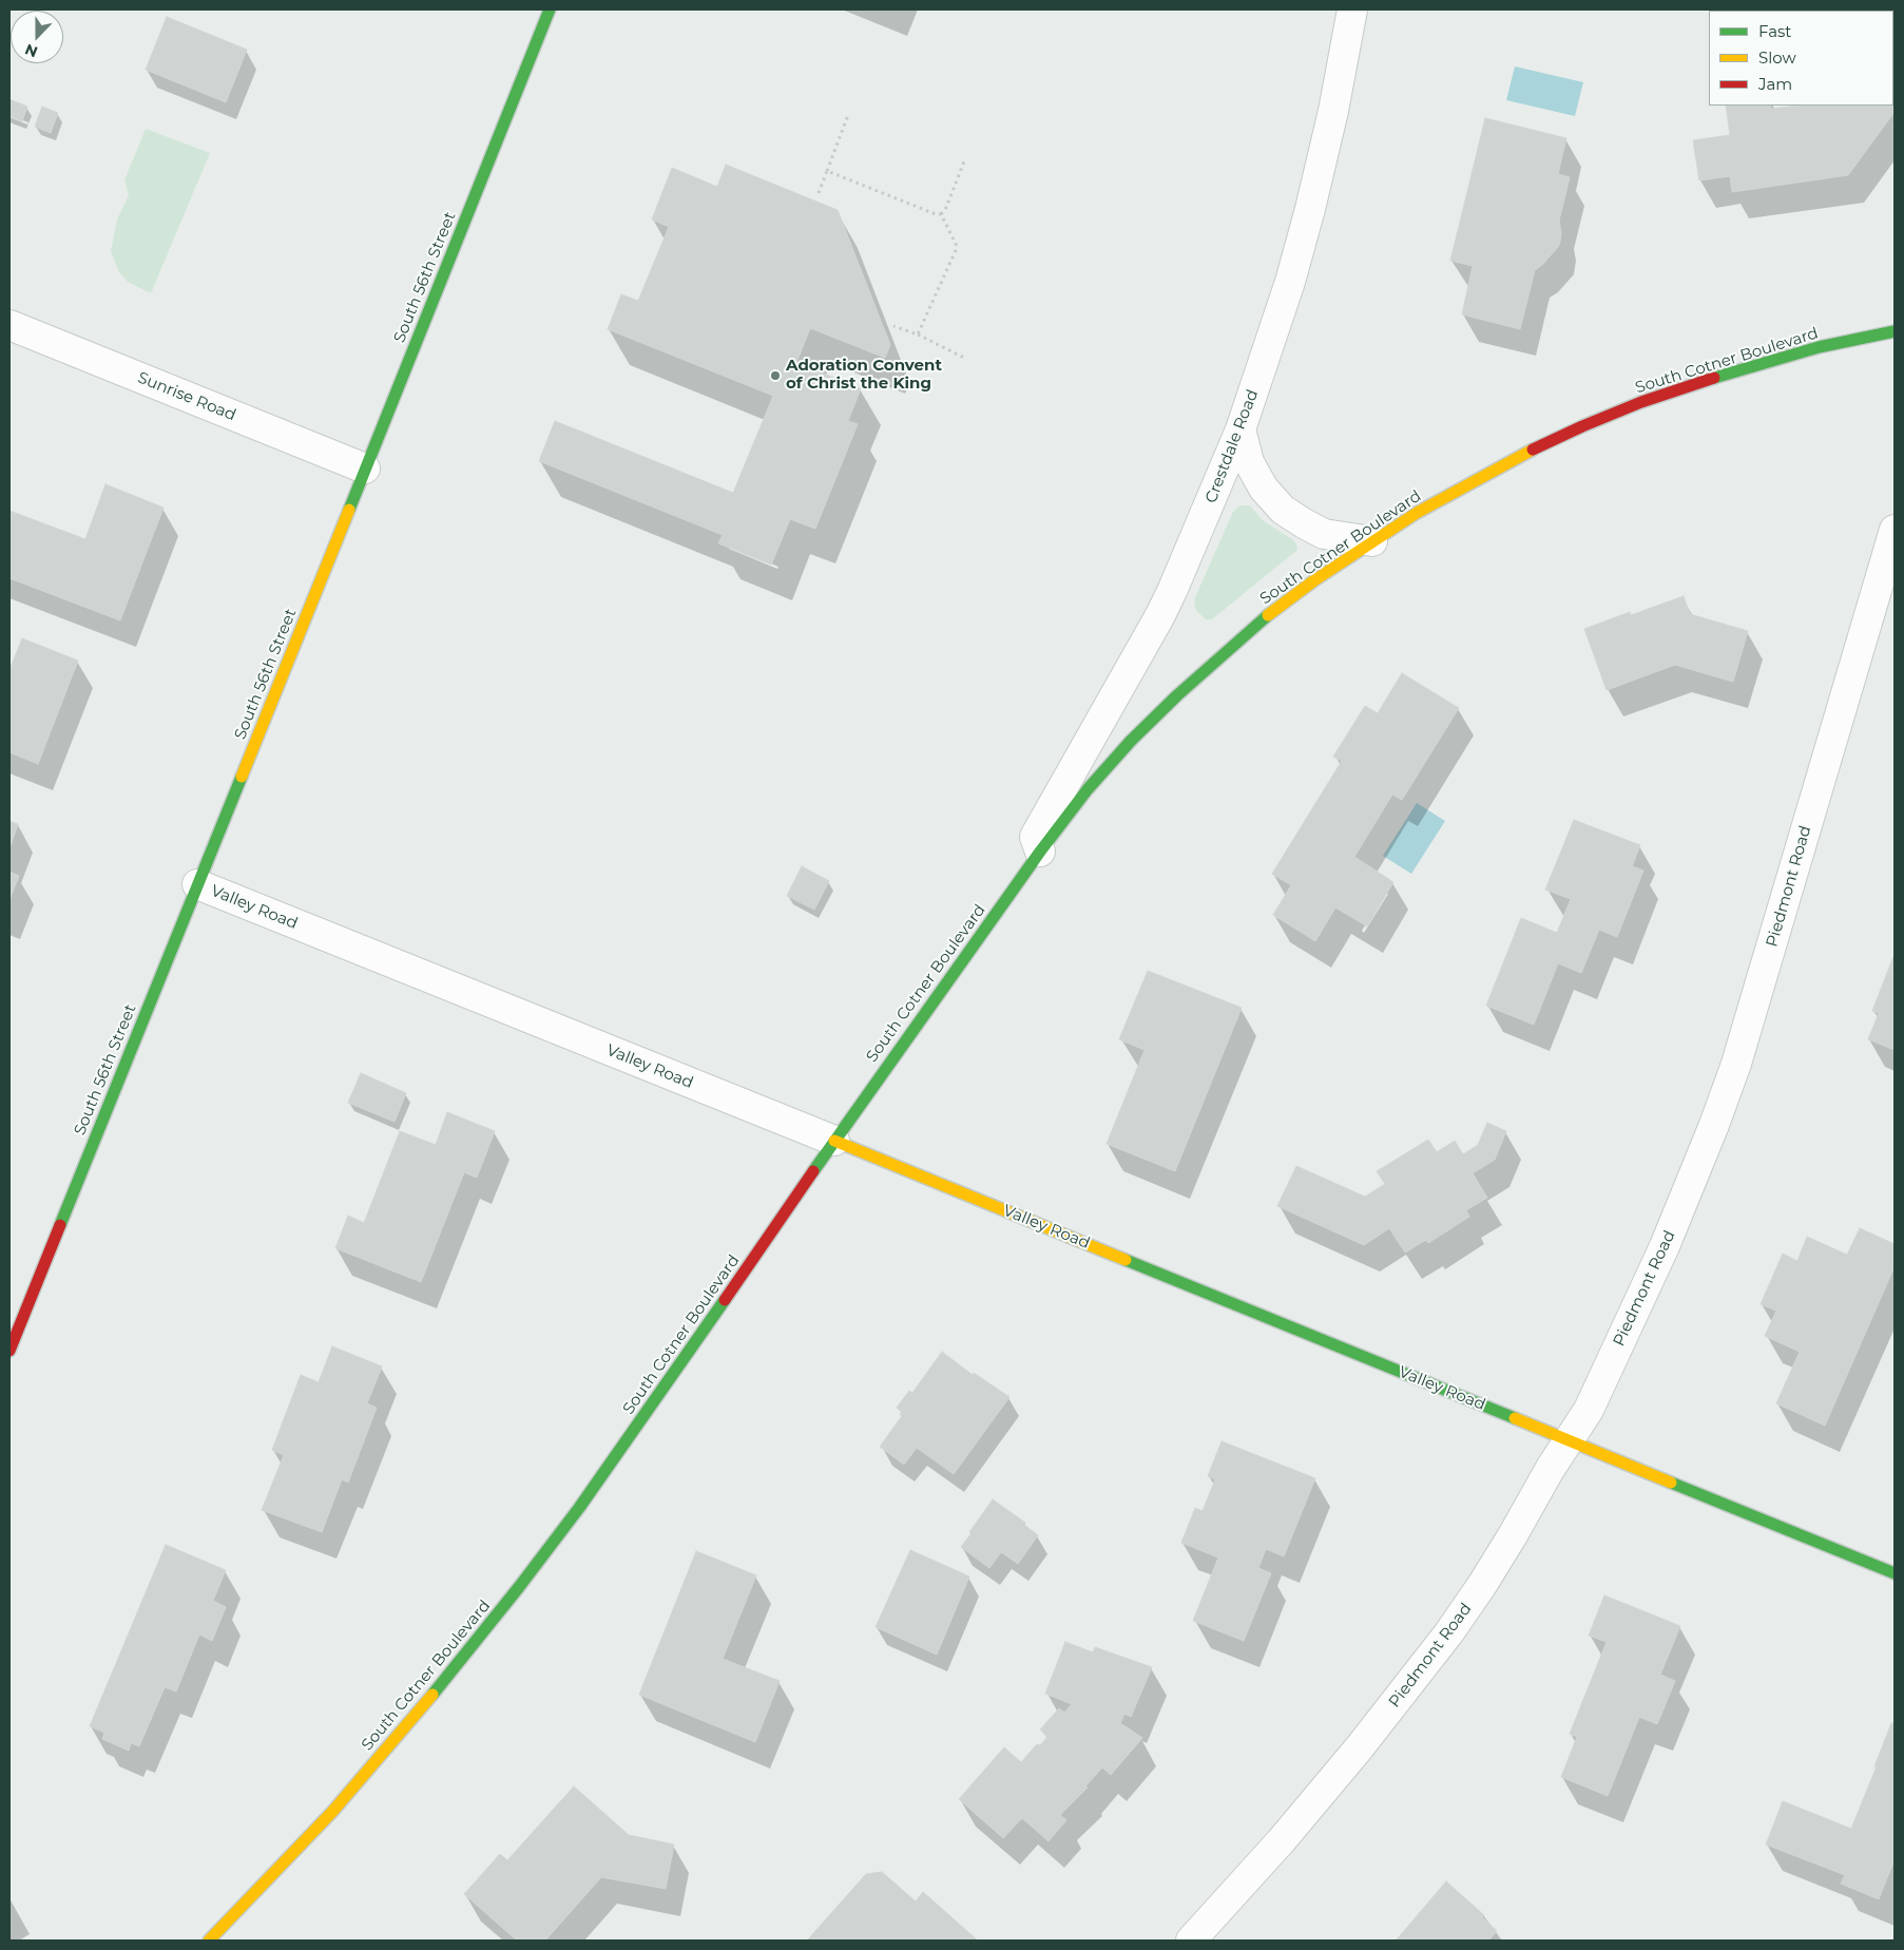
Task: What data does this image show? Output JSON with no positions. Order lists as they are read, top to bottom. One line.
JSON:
{"streets":{"main road":["South 56th Street","South Cotner Boulevard","Valley Road"],"street":["Sunrise Road","Crestdale Road","Piedmont Road"]},"crossings":[["South 56th Street","Sunrise Road"],["South 56th Street","Valley Road"],["South Cotner Boulevard","Crestdale Road"],["South Cotner Boulevard","Valley Road"],["Piedmont Road","Valley Road"]],"places":["Adoration Convent of Christ the King"],"legend":["Fast","Slow","Jam"],"north":"bottom"}
